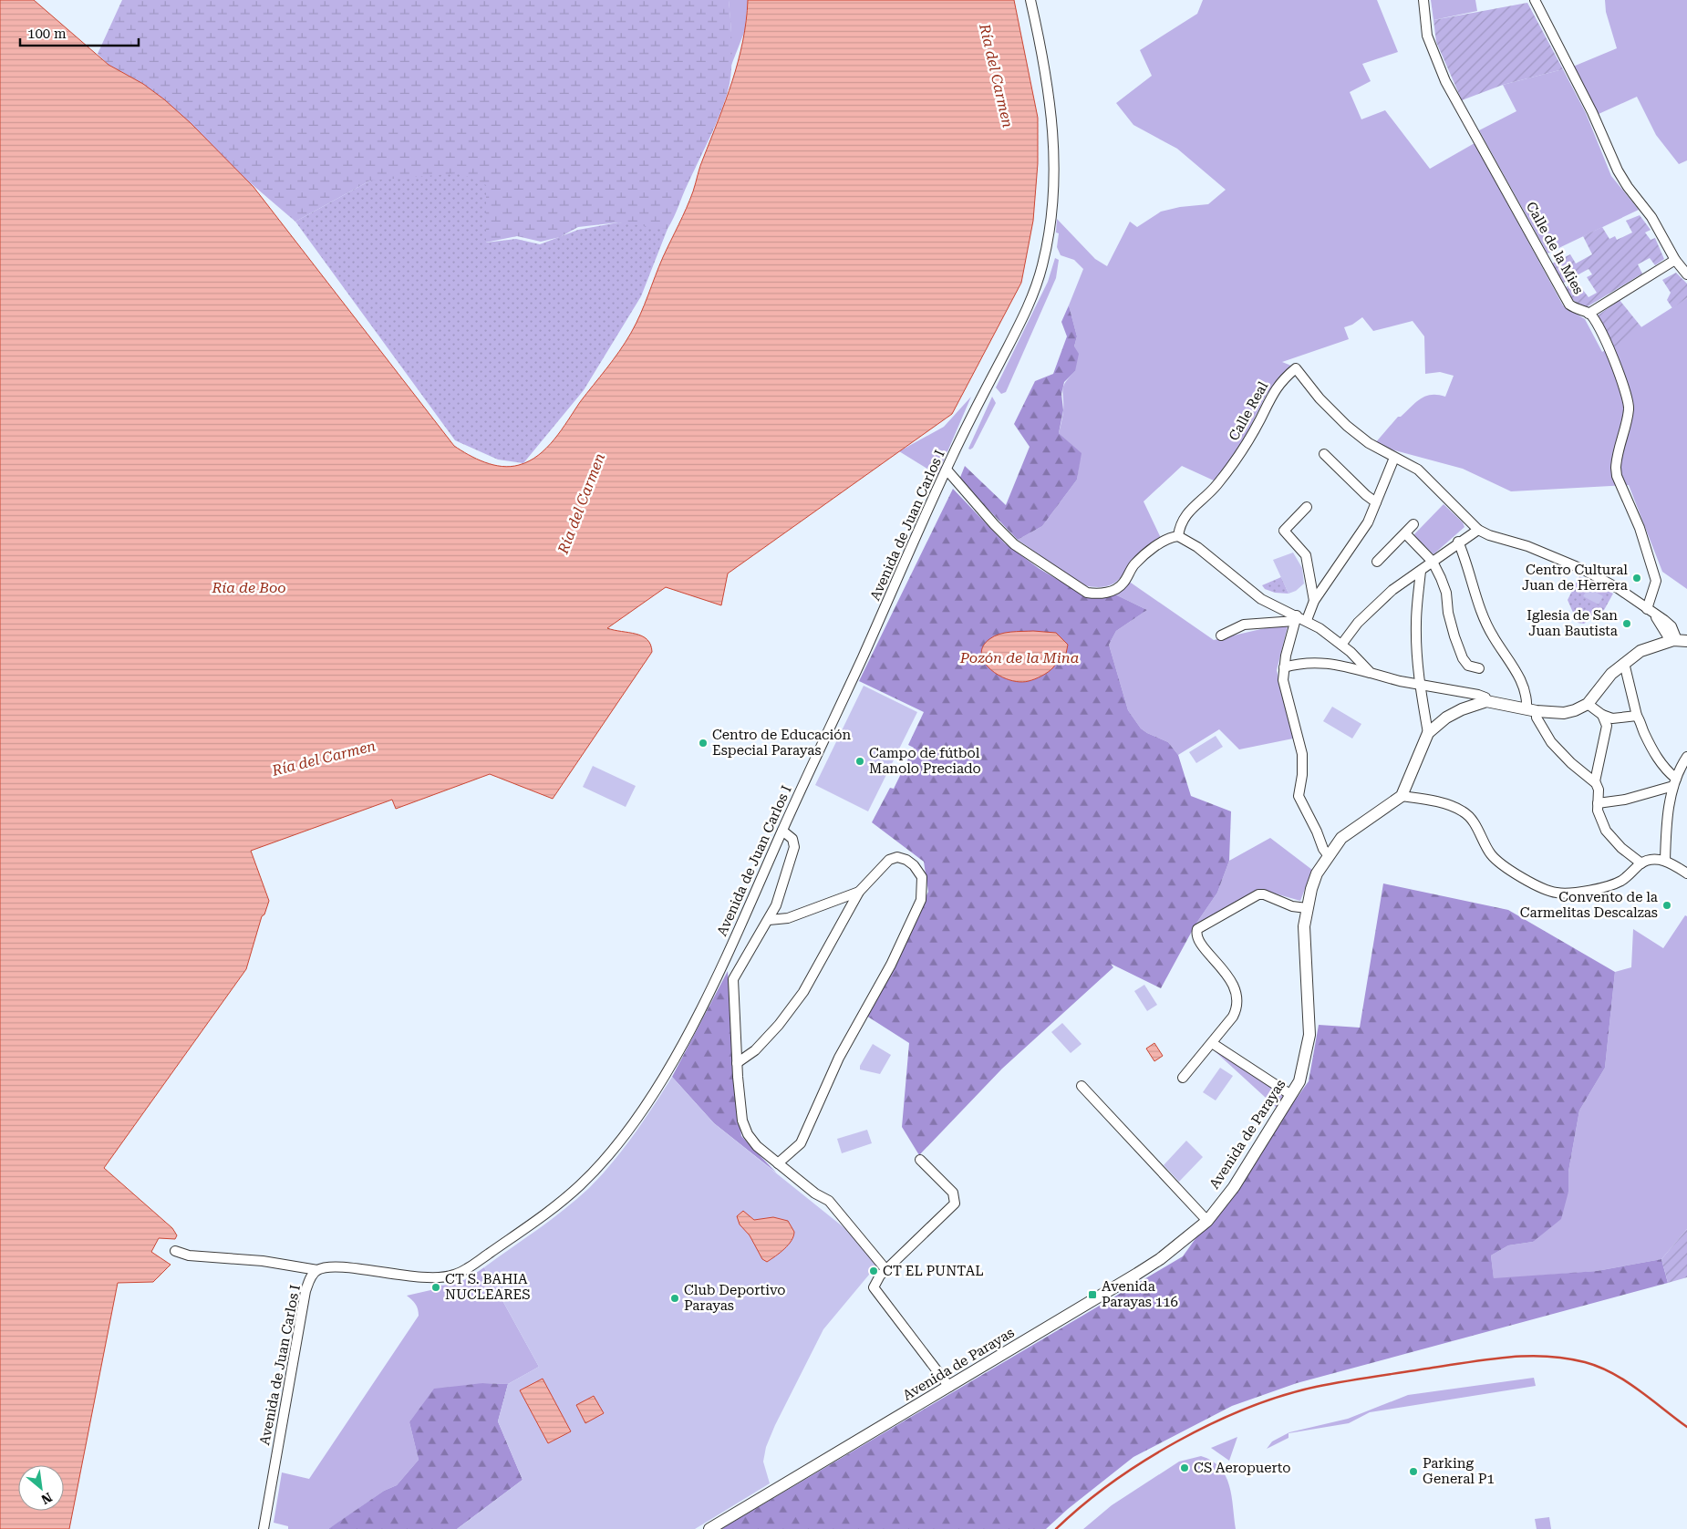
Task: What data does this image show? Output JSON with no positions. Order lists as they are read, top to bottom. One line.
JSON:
{"streets":{"street":["Calle de la Mies","Calle Real","Avenida de Juan Carlos I","Avenida de Parayas"]},"crossings":[["Calle de la Mies","Calle Real"]],"water":["Ría del Carmen","Ría de Boo","Pozón de la Mina"],"places":{"other":["Centro Cultural Juan de Herrera","Iglesia de San Juan Bautista","Centro de Educación Especial Parayas","Campo de fútbol Manolo Preciado","Convento de la Carmelitas Descalzas","CT EL PUNTAL","CT S. BAHIA NUCLEARES","Club Deportivo Parayas","CS Aeropuerto","Parking General P1"],"transit":["Avenida Parayas 116"]},"scale_bar":"100 m","north":"bottom right"}
